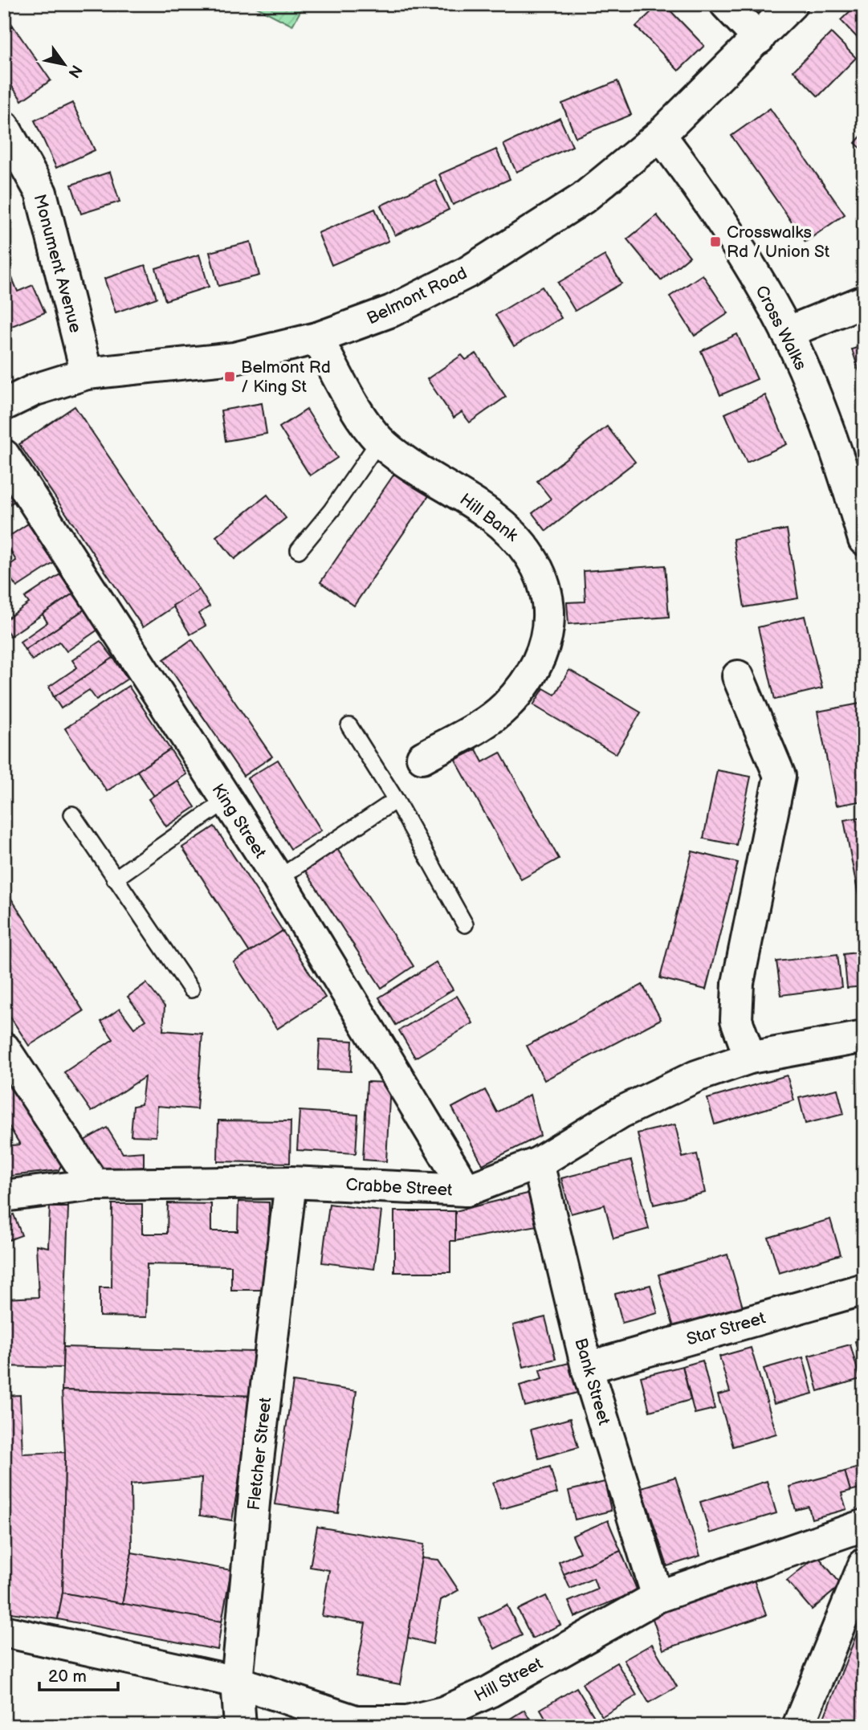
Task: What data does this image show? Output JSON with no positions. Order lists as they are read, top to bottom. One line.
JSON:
{"streets":{"street":["Monument Avenue","Belmont Road","Cross Walks","Hill Bank","King Street","Crabbe Street","Star Street","Bank Street","Fletcher Street","Hill Street"]},"crossings":[["Monument Avenue","Belmont Road"],["Belmont Road","Cross Walks"],["Belmont Road","Hill Bank"],["King Street","Crabbe Street"],["Crabbe Street","Bank Street"],["Crabbe Street","Fletcher Street"],["Star Street","Bank Street"],["Bank Street","Hill Street"],["Fletcher Street","Hill Street"]],"places":{"transit":["Crosswalks Rd / Union St","Belmont Rd / King St"]},"scale_bar":"20 m","north":"bottom right"}
